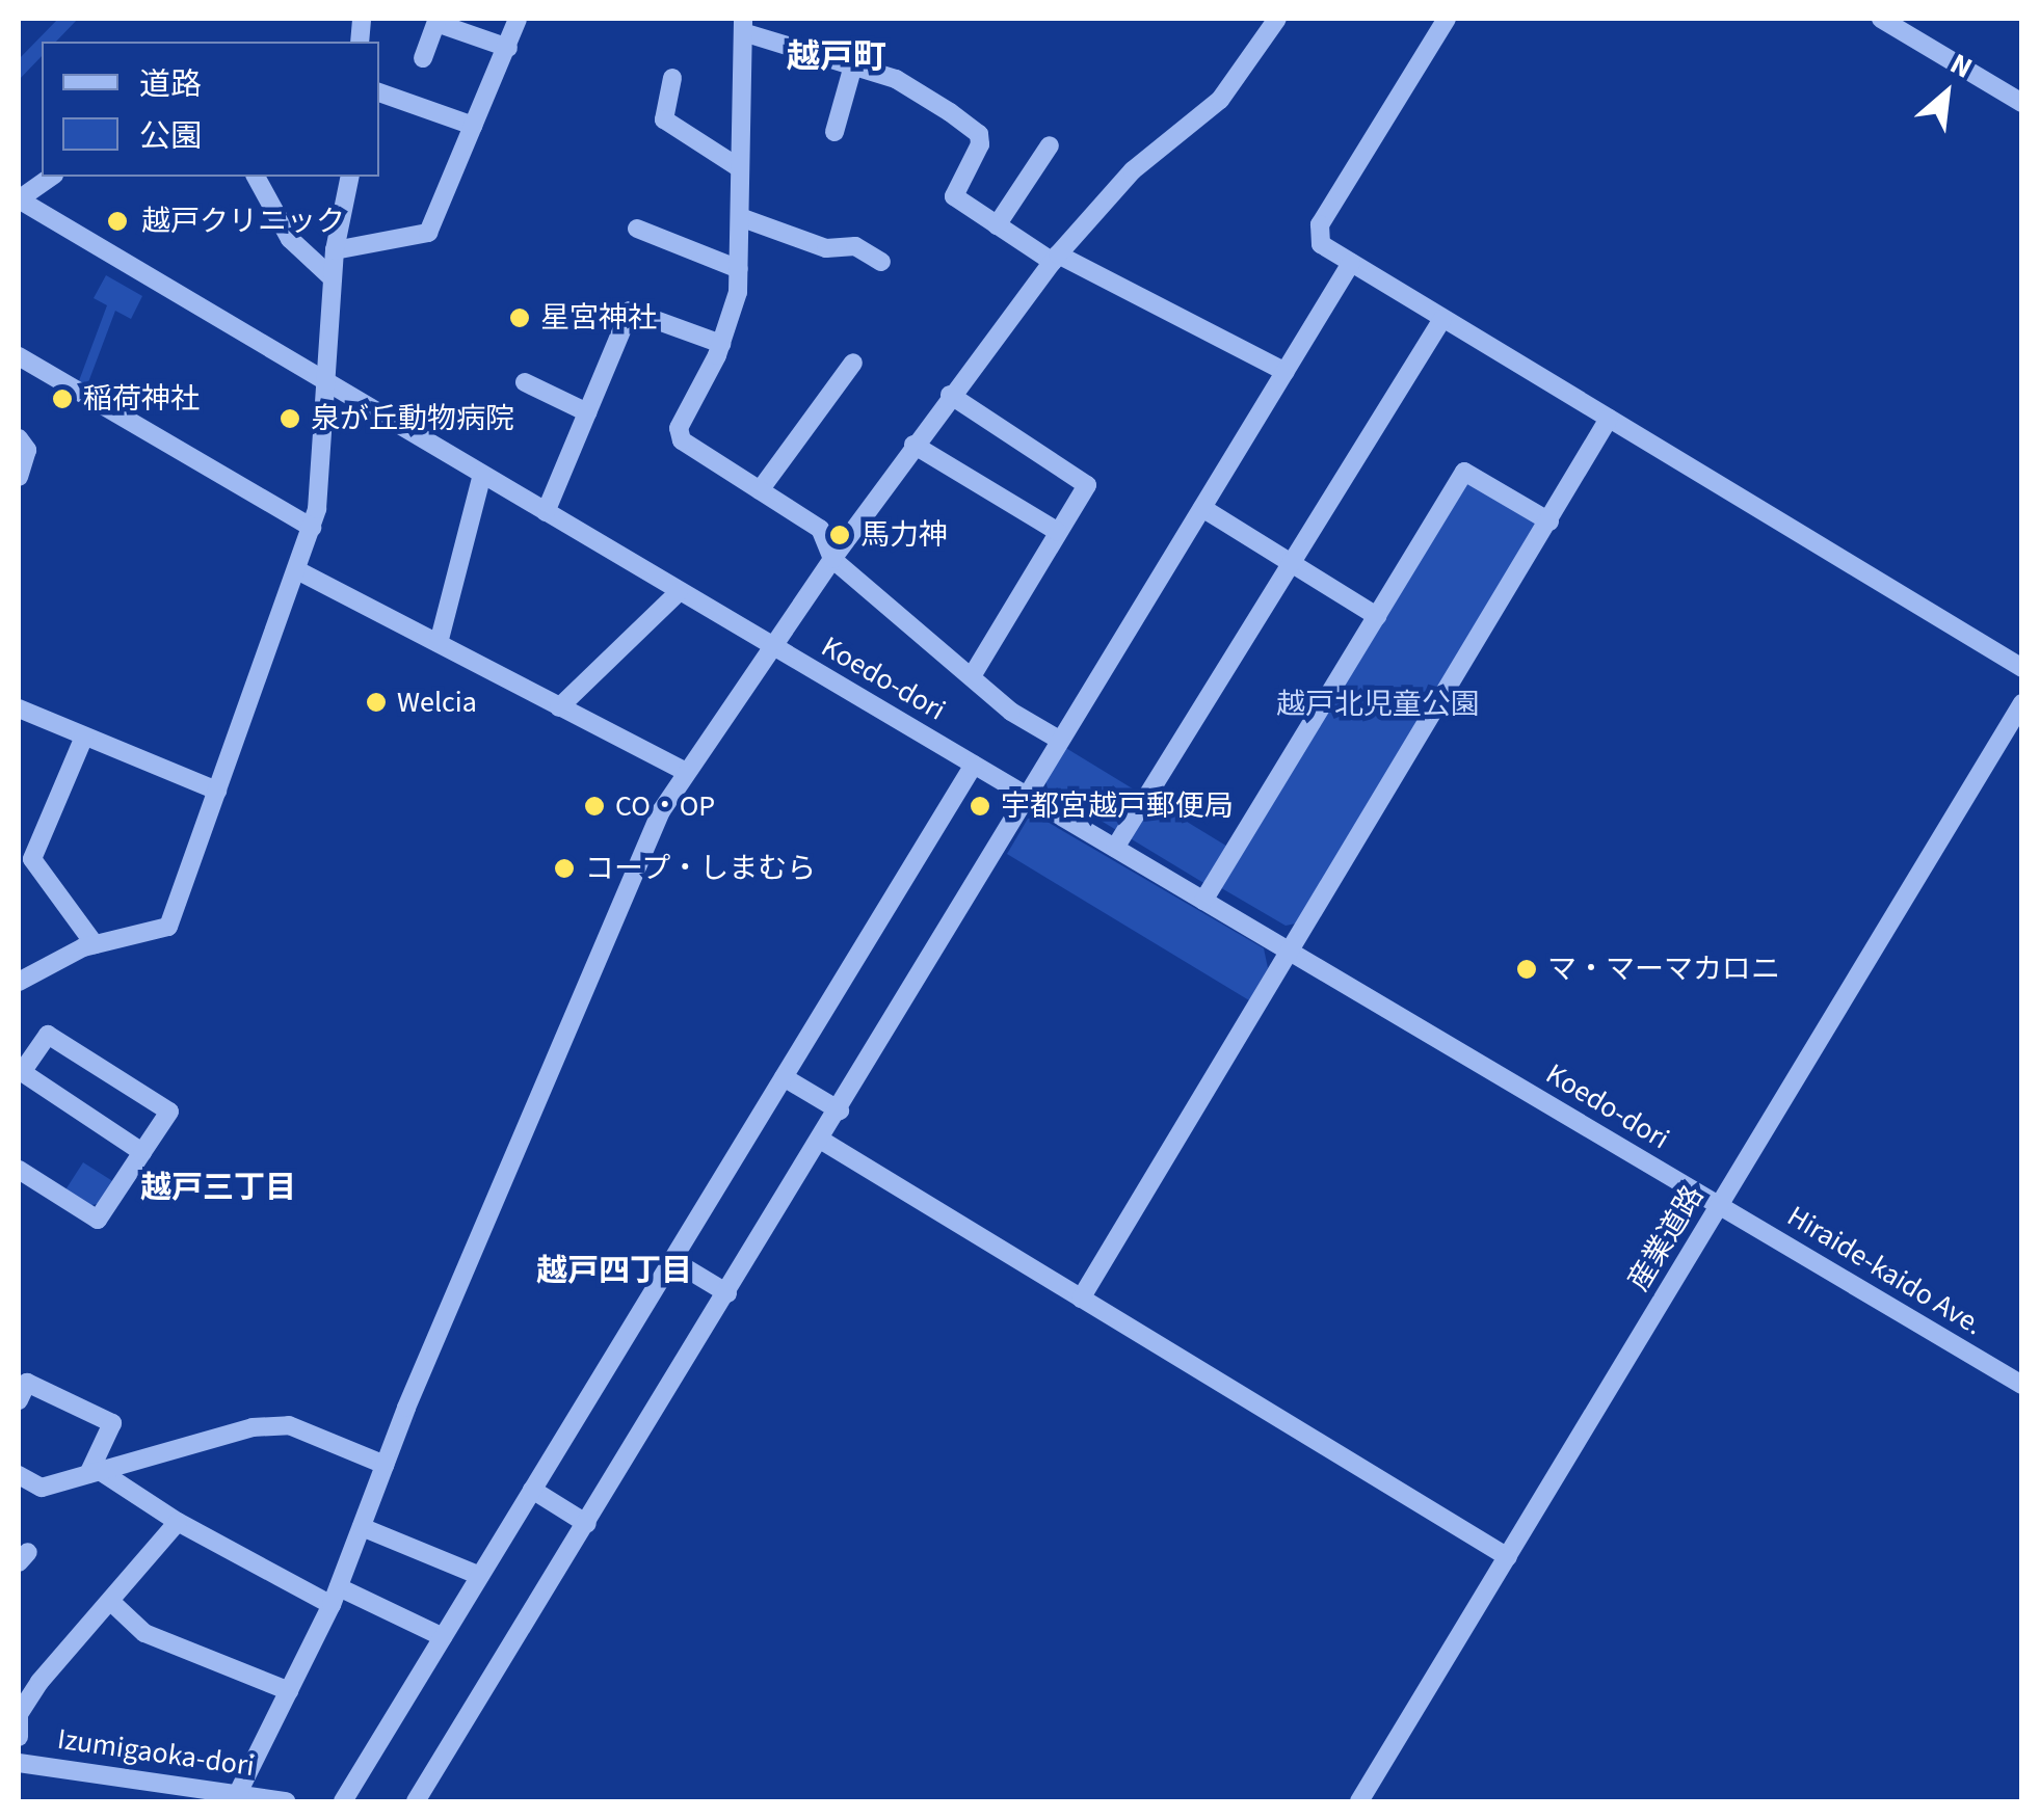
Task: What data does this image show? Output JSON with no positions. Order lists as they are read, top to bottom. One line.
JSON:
{"streets":{"street":["Koedo-dori","産業道路","Hiraide-kaido Ave.","Izumigaoka-dori"]},"crossings":[["Koedo-dori","産業道路"],["Koedo-dori","Hiraide-kaido Ave."],["産業道路","Hiraide-kaido Ave."]],"districts":["越戸町","越戸三丁目","越戸四丁目"],"parks":["越戸北児童公園"],"places":["越戸クリニック","星宮神社","稲荷神社","泉が丘動物病院","馬力神","Welcia","CO・OP","宇都宮越戸郵便局","コープ・しまむら","マ・マーマカロニ"],"legend":["道路","公園"],"north":"top right"}
